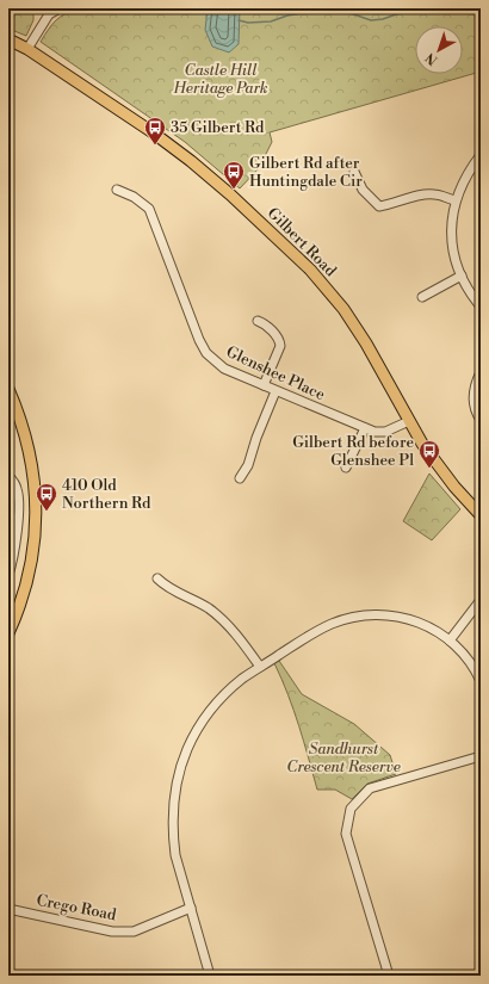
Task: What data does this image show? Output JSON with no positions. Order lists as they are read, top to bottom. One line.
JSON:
{"streets":{"main road":["Gilbert Road"],"street":["Glenshee Place","Crego Road"]},"crossings":[["Gilbert Road","Glenshee Place"]],"parks":["Castle Hill Heritage Park","Sandhurst Crescent Reserve"],"places":{"bus stop":["35 Gilbert Rd","Gilbert Rd after Huntingdale Cir","Gilbert Rd before Glenshee Pl","410 Old Northern Rd"]},"north":"bottom left"}
